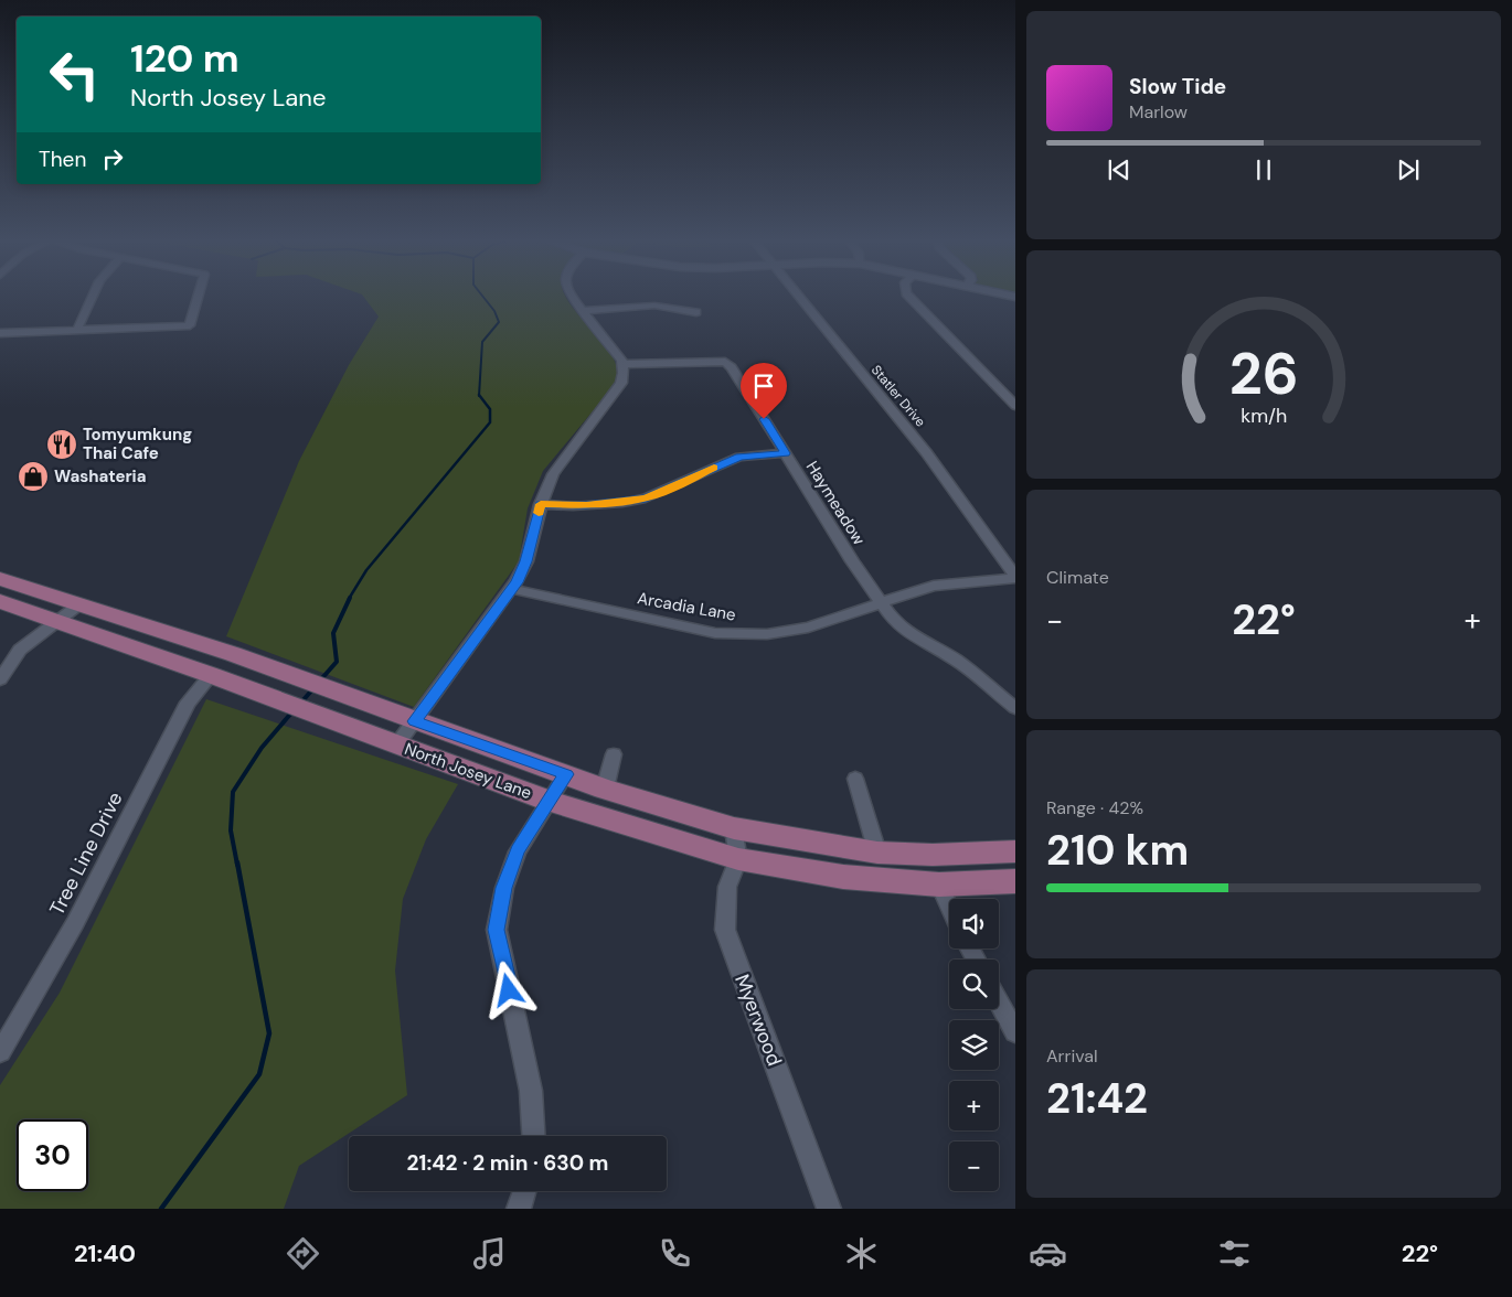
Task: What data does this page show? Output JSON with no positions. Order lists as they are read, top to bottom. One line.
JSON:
{"streets":{"main road":["North Josey Lane"],"street":["Statler Drive","Haymeadow","Arcadia Lane","Tree Line Drive","Myerwood"]},"crossings":[["Statler Drive","Arcadia Lane"],["Haymeadow","Arcadia Lane"],["North Josey Lane","Tree Line Drive"],["North Josey Lane","Myerwood"]],"places":{"restaurant":["Tomyumkung Thai Cafe"],"shop":["Washateria"]},"page":{"turn":["120 m","North Josey Lane"],"song":["Slow Tide","Marlow"],"then":"Then","tile":["Climate",["Range · 42%","210 km"],["Arrival","21:42"]],"heat":["−","22°","+"],"map_buttons":["+","−"],"limit":"30","trip":"21:42 · 2 min · 630 m","tabs":["21:40","22°"],"gauge":["26","km/h"]}}
